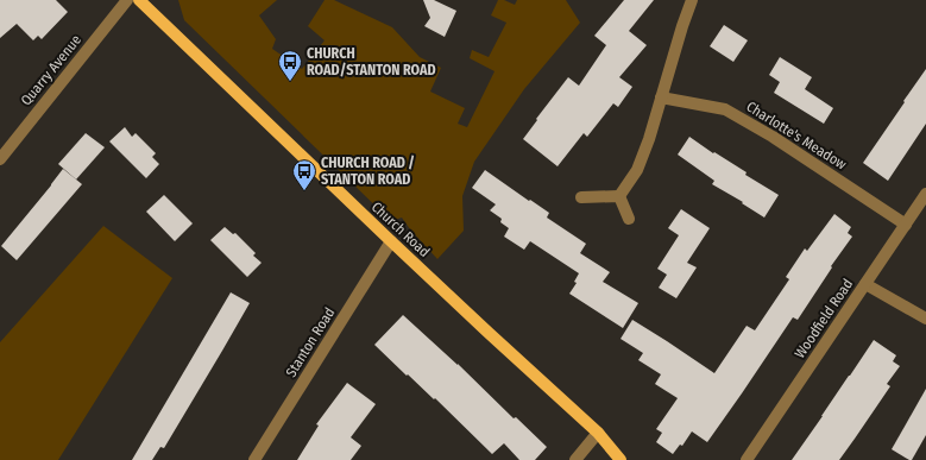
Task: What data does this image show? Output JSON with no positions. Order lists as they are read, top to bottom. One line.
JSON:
{"streets":{"main road":["Church Road"],"street":["Quarry Avenue","Charlotte's Meadow","Woodfield Road","Stanton Road"]},"crossings":[["Charlotte's Meadow","Woodfield Road"],["Church Road","Stanton Road"]],"places":{"bus stop":["CHURCH ROAD/STANTON ROAD","CHURCH ROAD / STANTON ROAD"]}}
